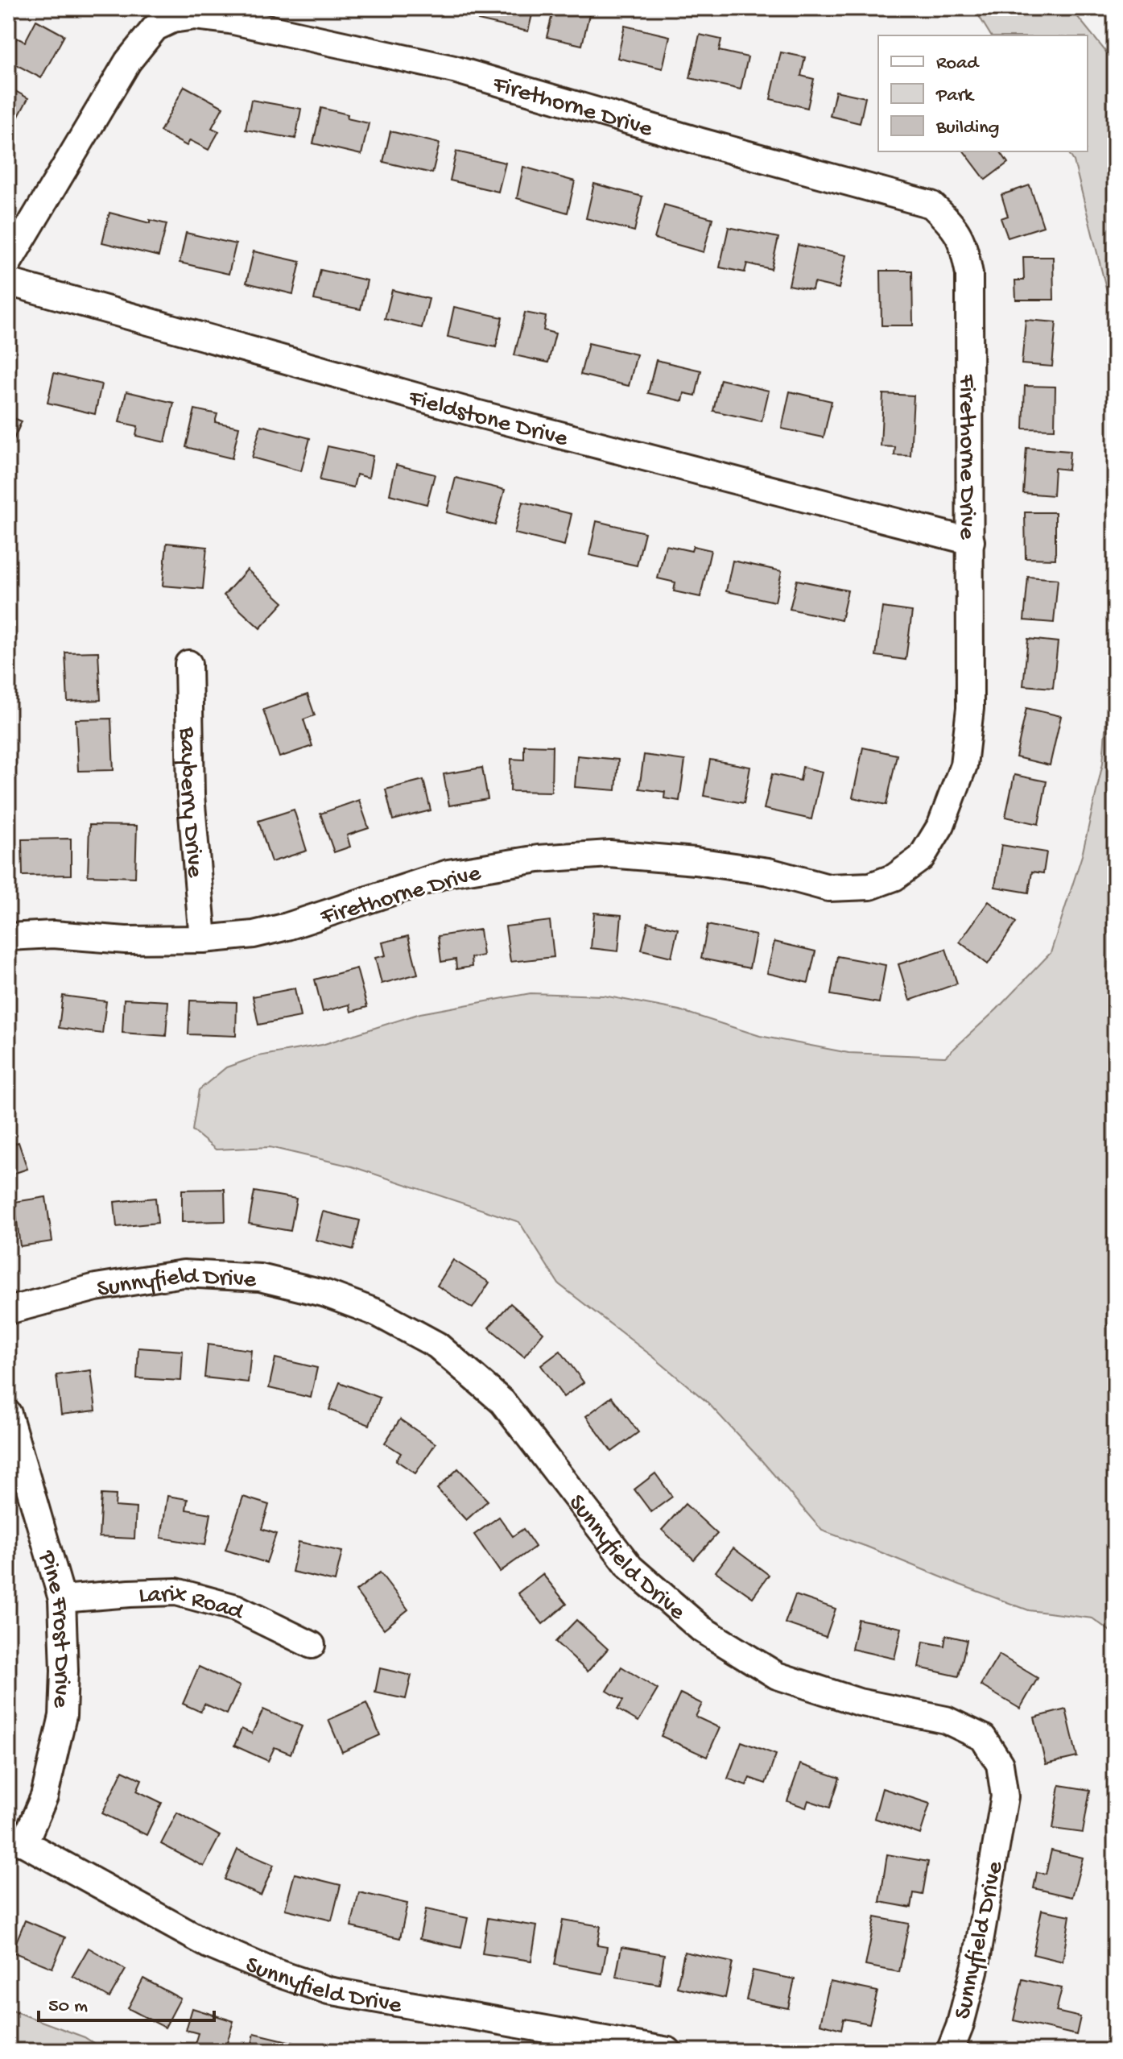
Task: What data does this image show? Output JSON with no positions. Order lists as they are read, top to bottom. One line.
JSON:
{"streets":{"street":["Firethorne Drive","Fieldstone Drive","Bayberry Drive","Sunnyfield Drive","Larix Road","Pine Frost Drive"]},"crossings":[["Firethorne Drive","Fieldstone Drive"],["Firethorne Drive","Bayberry Drive"],["Sunnyfield Drive","Pine Frost Drive"],["Larix Road","Pine Frost Drive"]],"legend":["Road","Park","Building"],"scale_bar":"50 m"}
